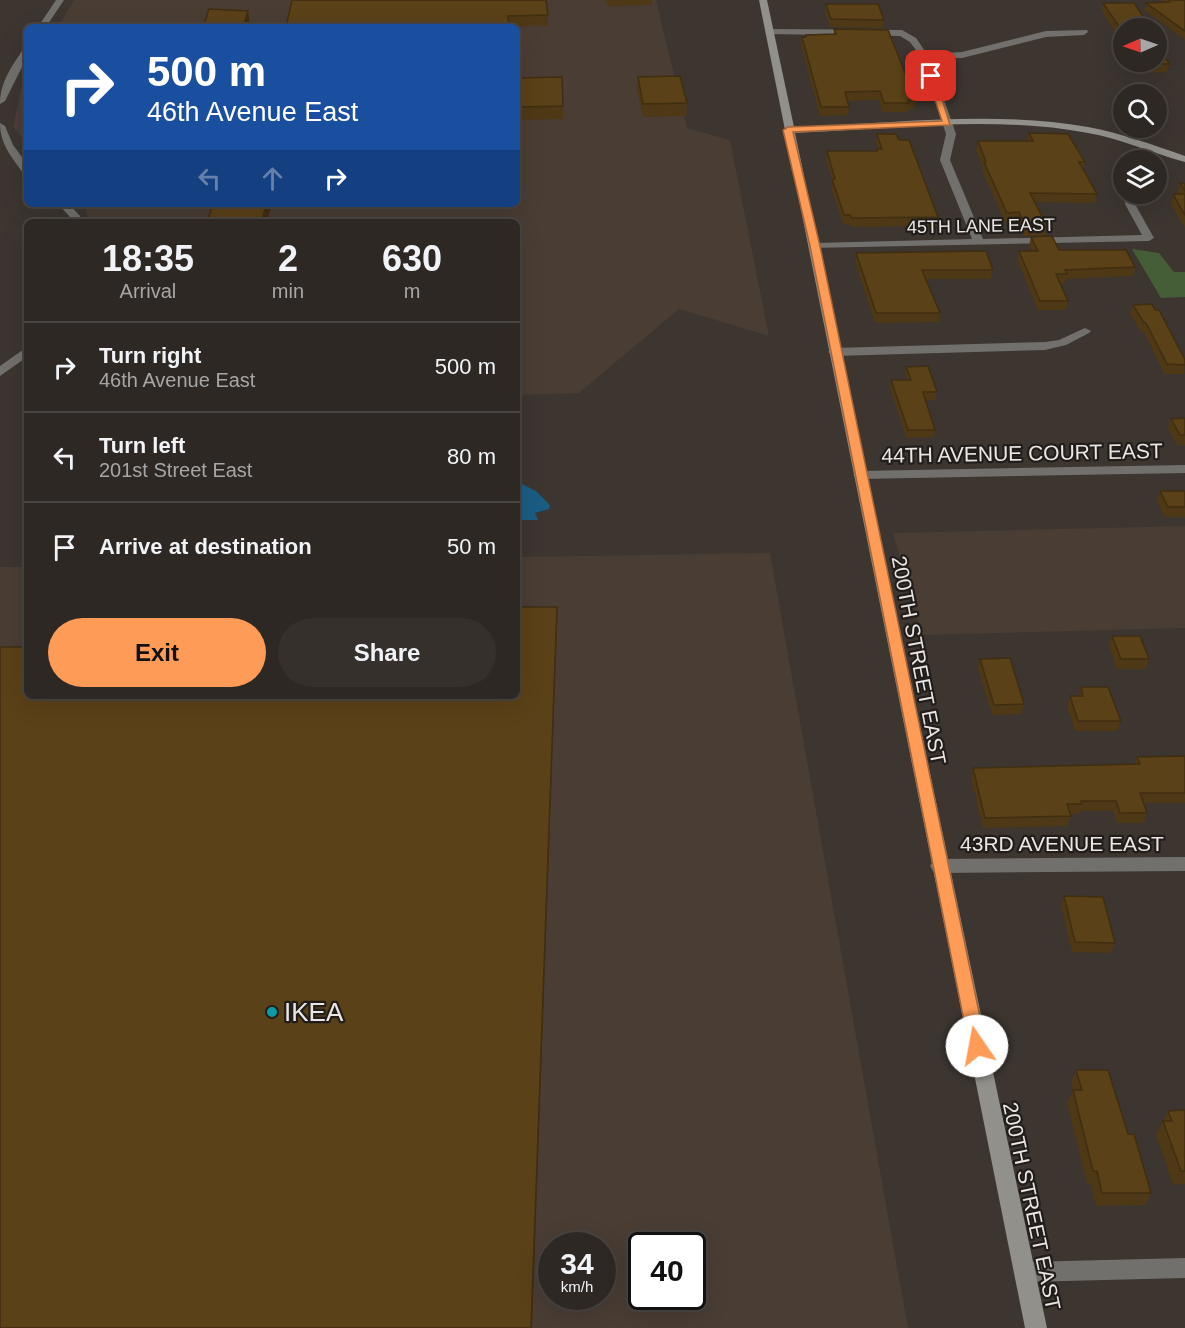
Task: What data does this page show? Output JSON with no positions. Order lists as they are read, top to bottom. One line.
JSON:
{"streets":{"street":["45TH LANE EAST","44TH AVENUE COURT EAST","200TH STREET EAST","43RD AVENUE EAST"]},"crossings":[["45TH LANE EAST","200TH STREET EAST"],["44TH AVENUE COURT EAST","200TH STREET EAST"],["200TH STREET EAST","43RD AVENUE EAST"]],"places":["IKEA"],"north":"left","page":{"turn":["500 m","46th Avenue East"],"eta":["18:35","Arrival","2","min","630","m"],"list":[{"name":"Turn right","note":"46th Avenue East","value":"500 m"},{"name":"Turn left","note":"201st Street East","value":"80 m"},{"name":"Arrive at destination","value":"50 m"}],"buttons":["Exit","Share"],"speed":"34 km/h","limit":"40"}}
